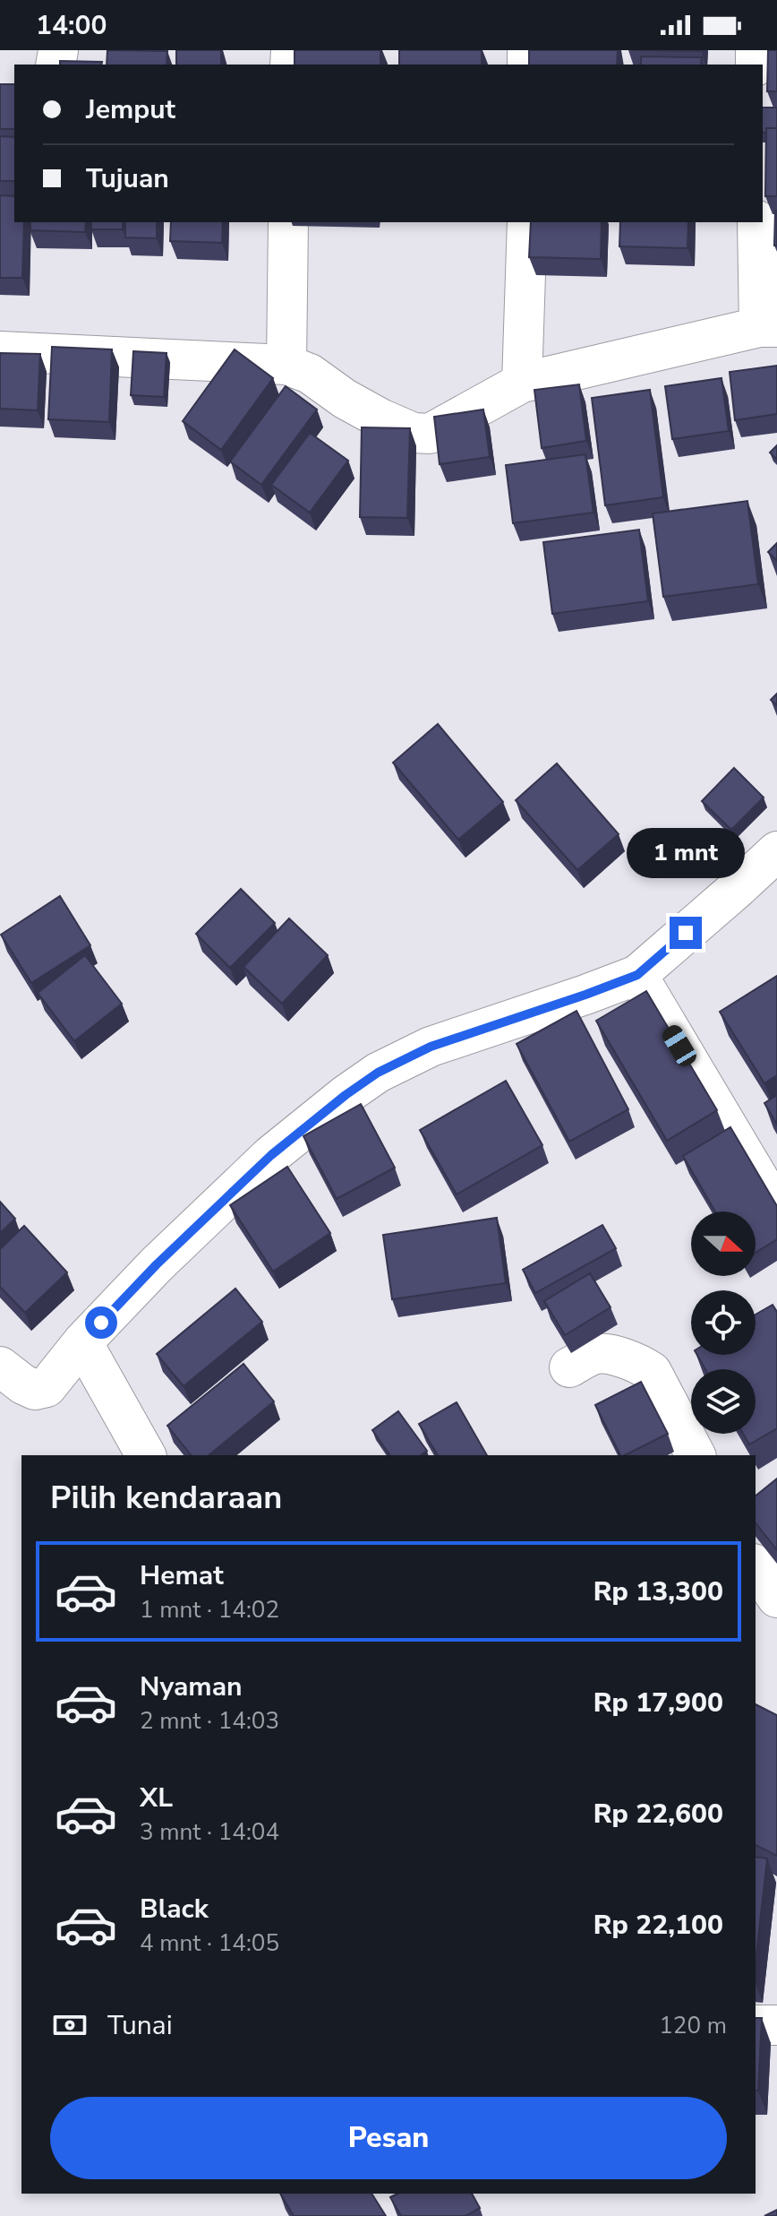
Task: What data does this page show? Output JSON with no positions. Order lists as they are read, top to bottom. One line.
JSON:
{"north":"right","page":{"status":"14:00","banner":["Jemput","Tujuan"],"bubble":"1 mnt","heading":"Pilih kendaraan","list":[{"name":"Hemat","note":"1 mnt · 14:02","value":"Rp 13,300"},{"name":"Nyaman","note":"2 mnt · 14:03","value":"Rp 17,900"},{"name":"XL","note":"3 mnt · 14:04","value":"Rp 22,600"},{"name":"Black","note":"4 mnt · 14:05","value":"Rp 22,100"}],"pay":["Tunai","120 m"],"buttons":"Pesan"}}
